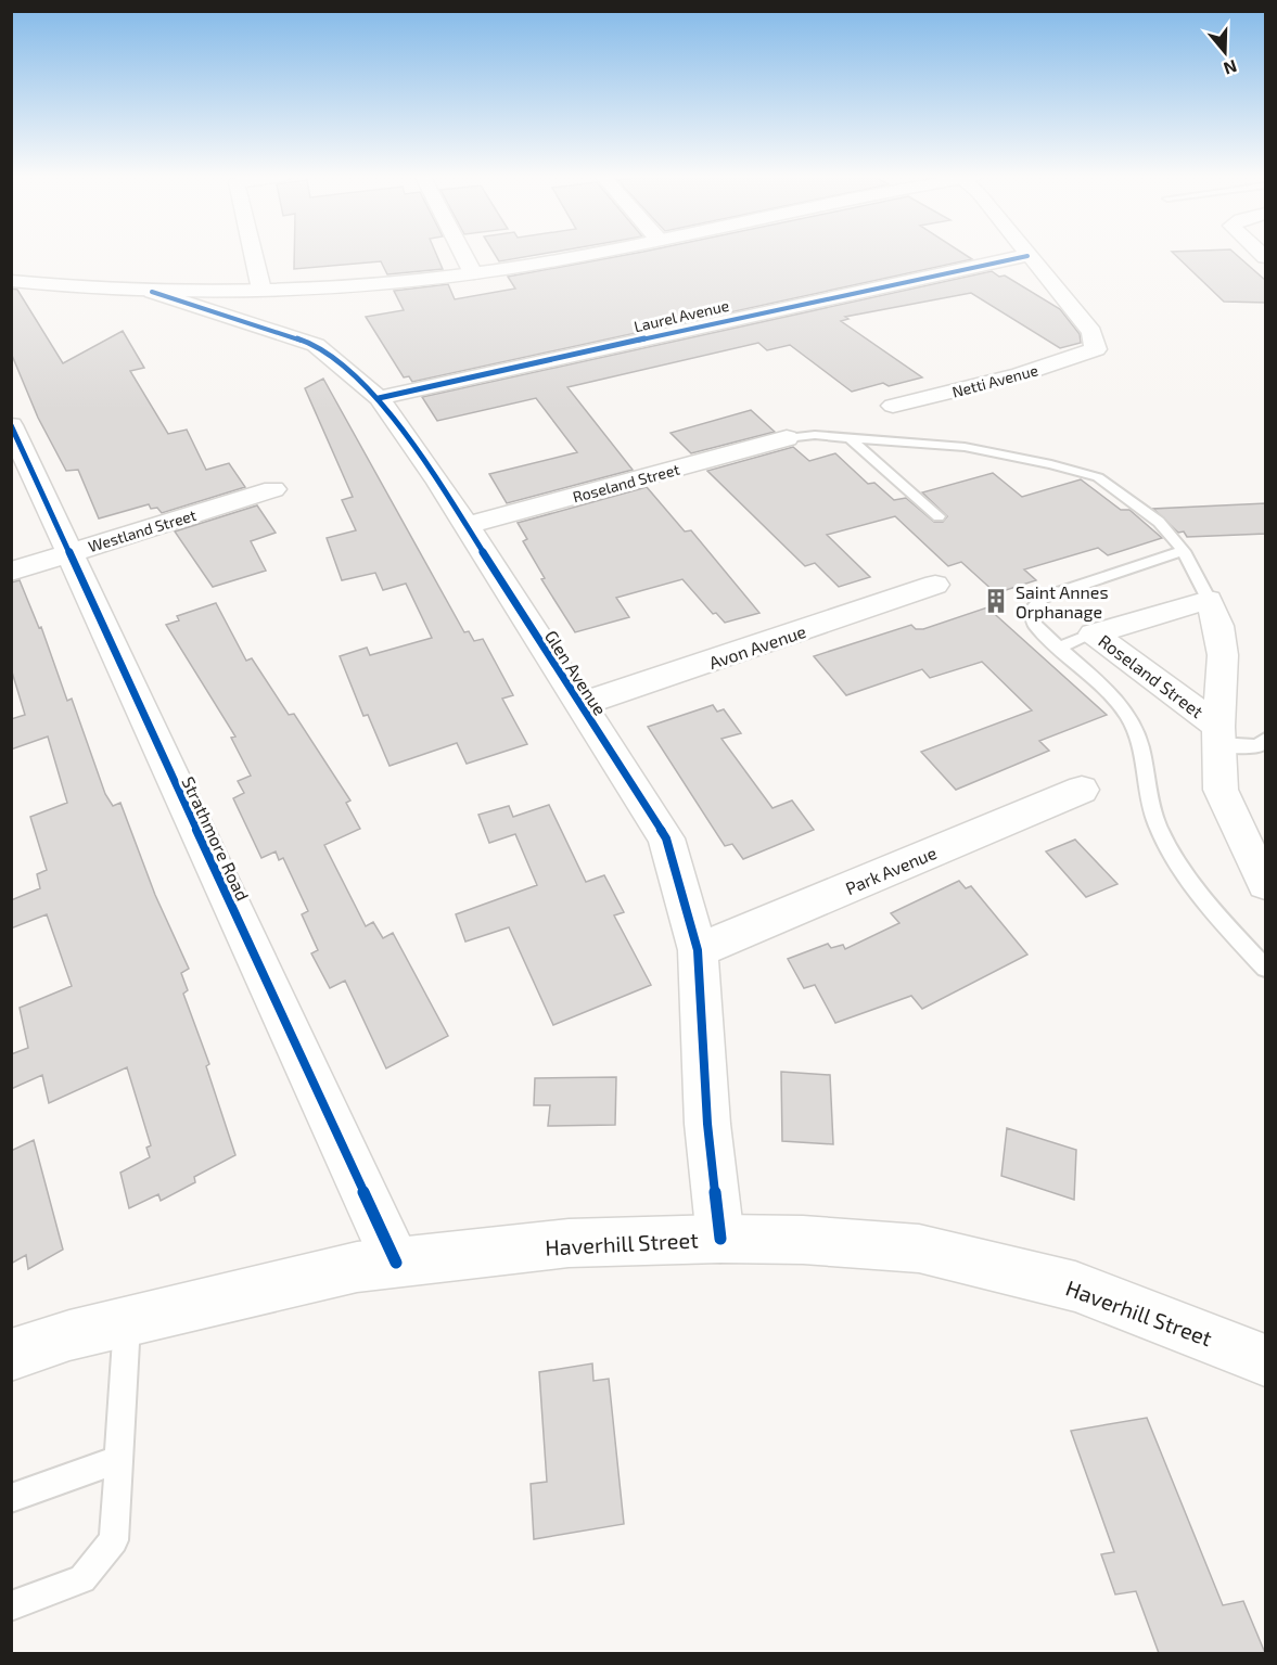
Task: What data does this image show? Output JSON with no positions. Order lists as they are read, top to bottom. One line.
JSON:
{"streets":{"street":["Laurel Avenue","Netti Avenue","Roseland Street","Westland Street","Avon Avenue","Glen Avenue","Strathmore Road","Park Avenue","Haverhill Street"]},"crossings":[["Laurel Avenue","Netti Avenue"],["Laurel Avenue","Glen Avenue"],["Roseland Street","Glen Avenue"],["Westland Street","Strathmore Road"],["Avon Avenue","Glen Avenue"],["Glen Avenue","Park Avenue"],["Glen Avenue","Haverhill Street"],["Strathmore Road","Haverhill Street"]],"places":{"building":["Saint Annes Orphanage"]},"north":"bottom"}
